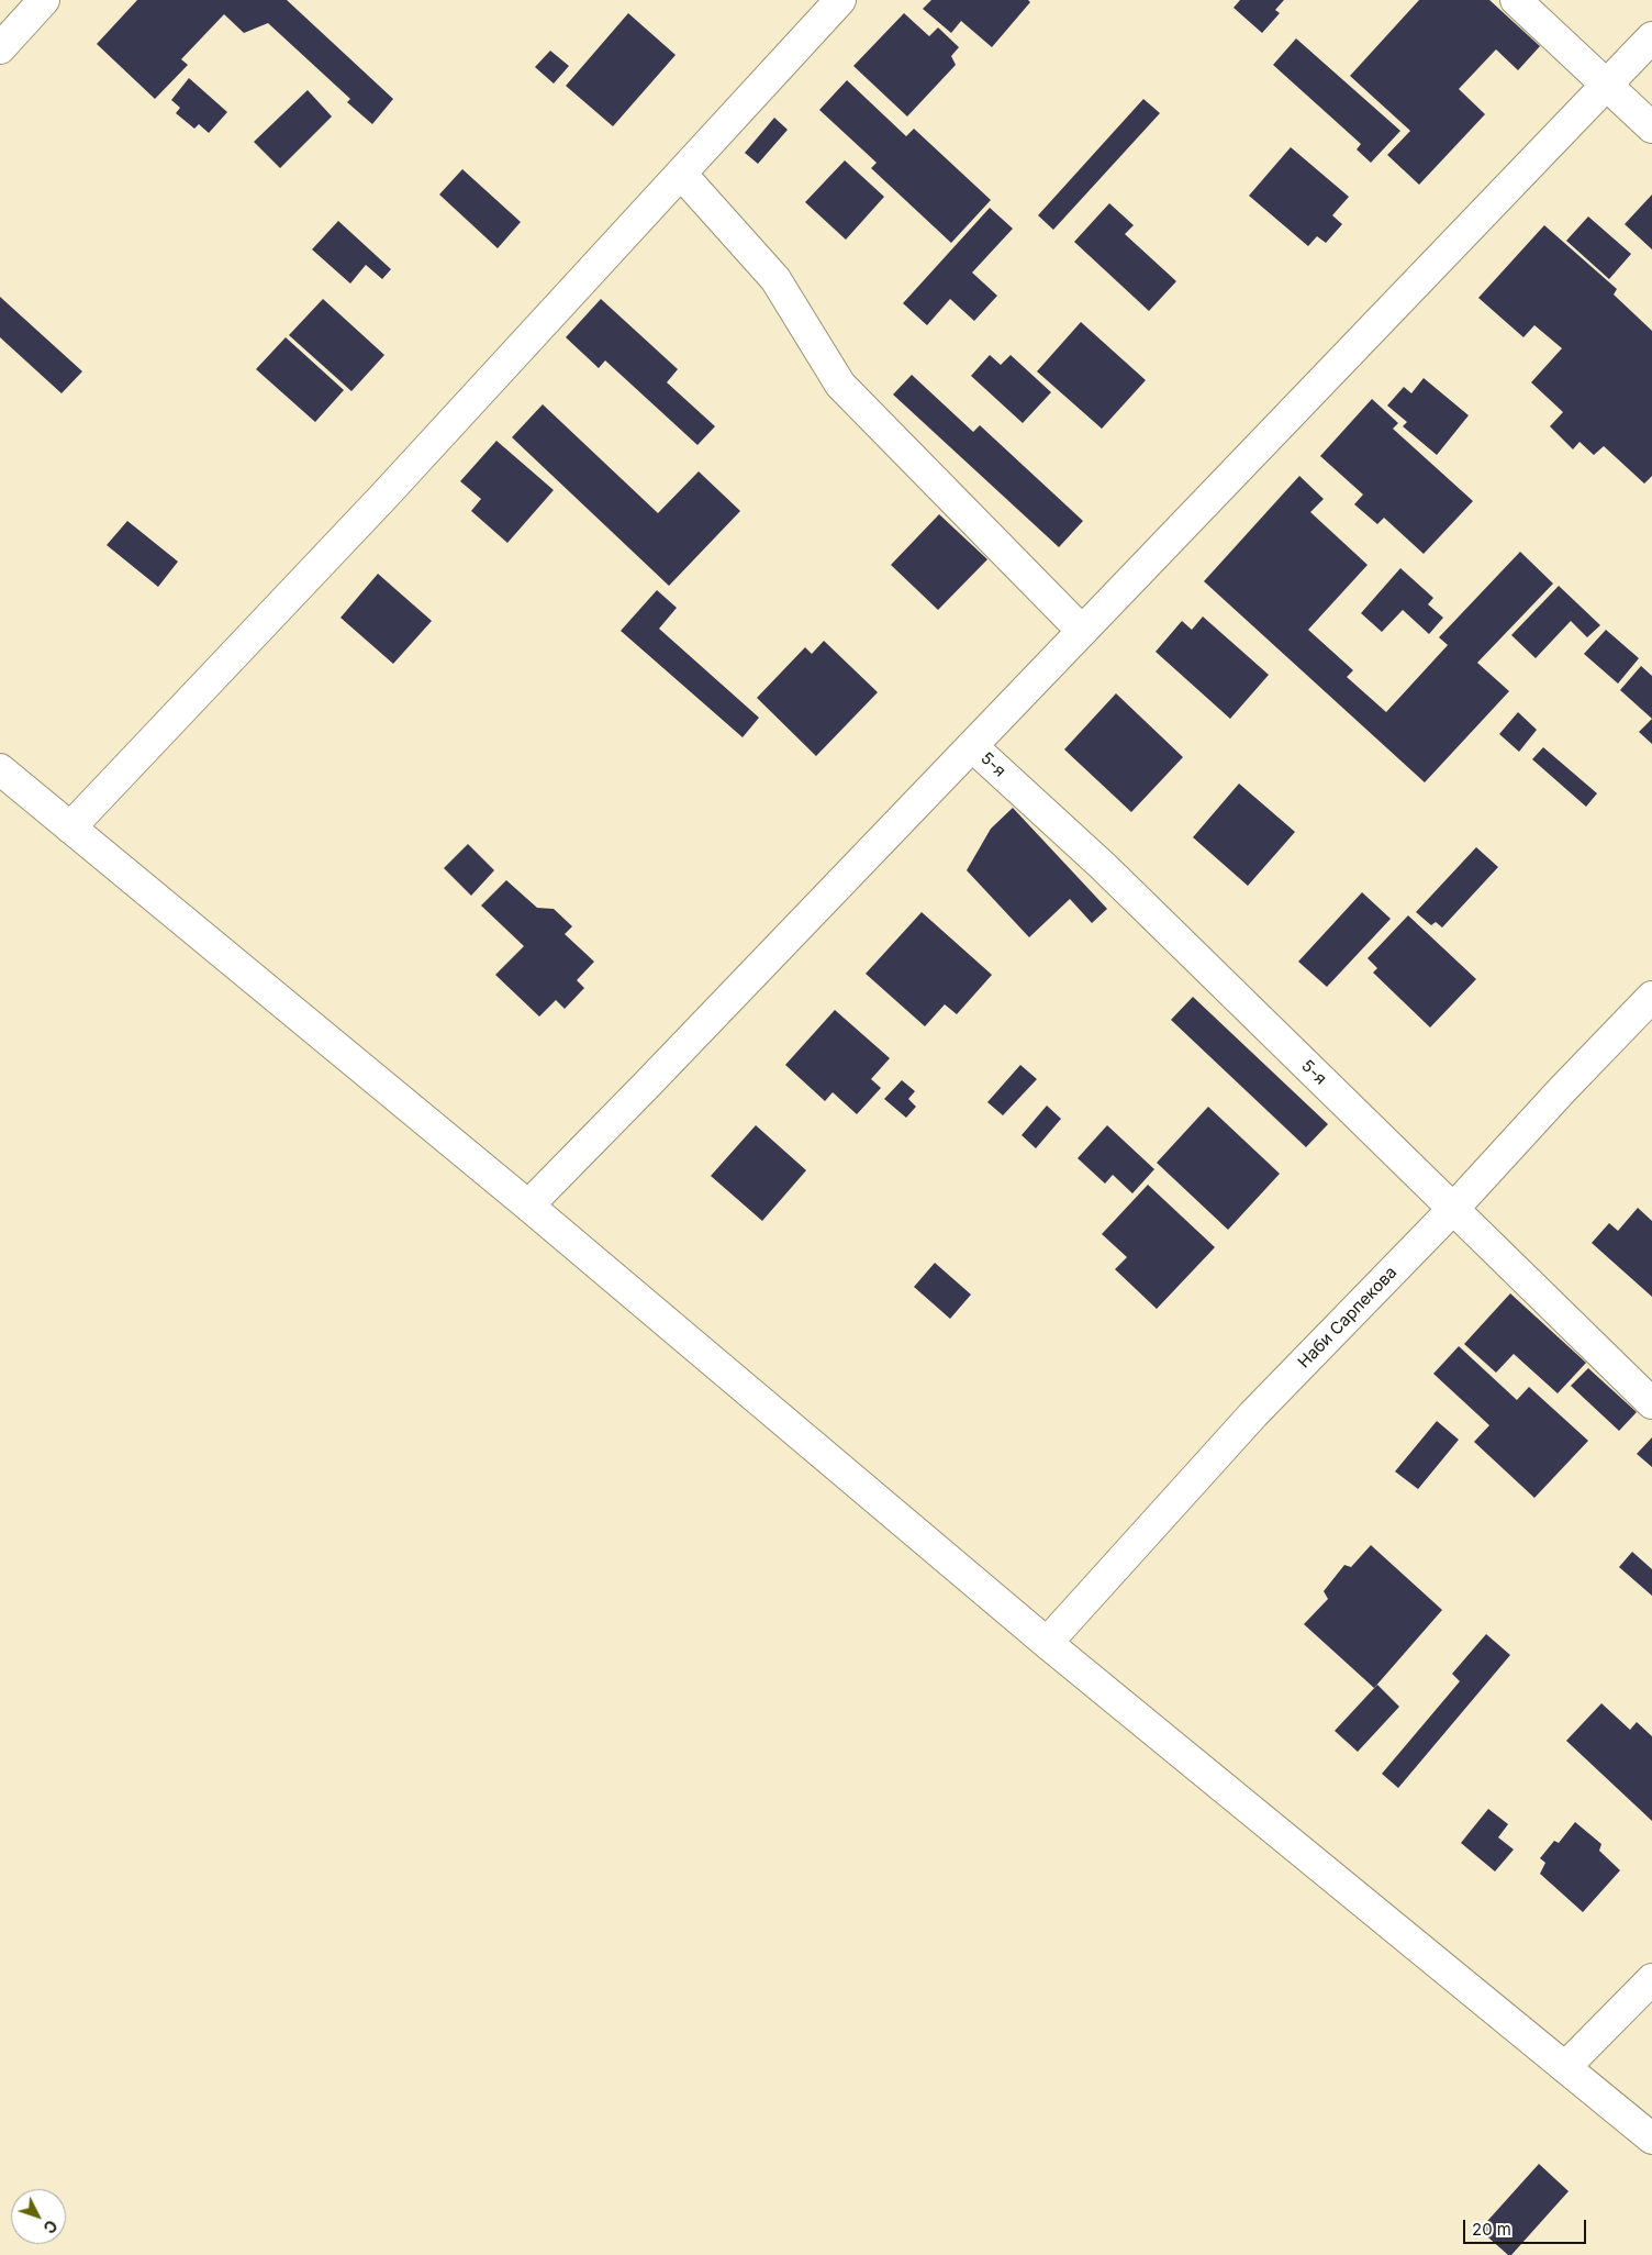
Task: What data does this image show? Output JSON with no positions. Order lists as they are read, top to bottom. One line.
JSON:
{"streets":{"street":["5-я","Наби Сарпекова"]},"crossings":[["5-я","Наби Сарпекова"]],"scale_bar":"20 m","north":"bottom right"}
